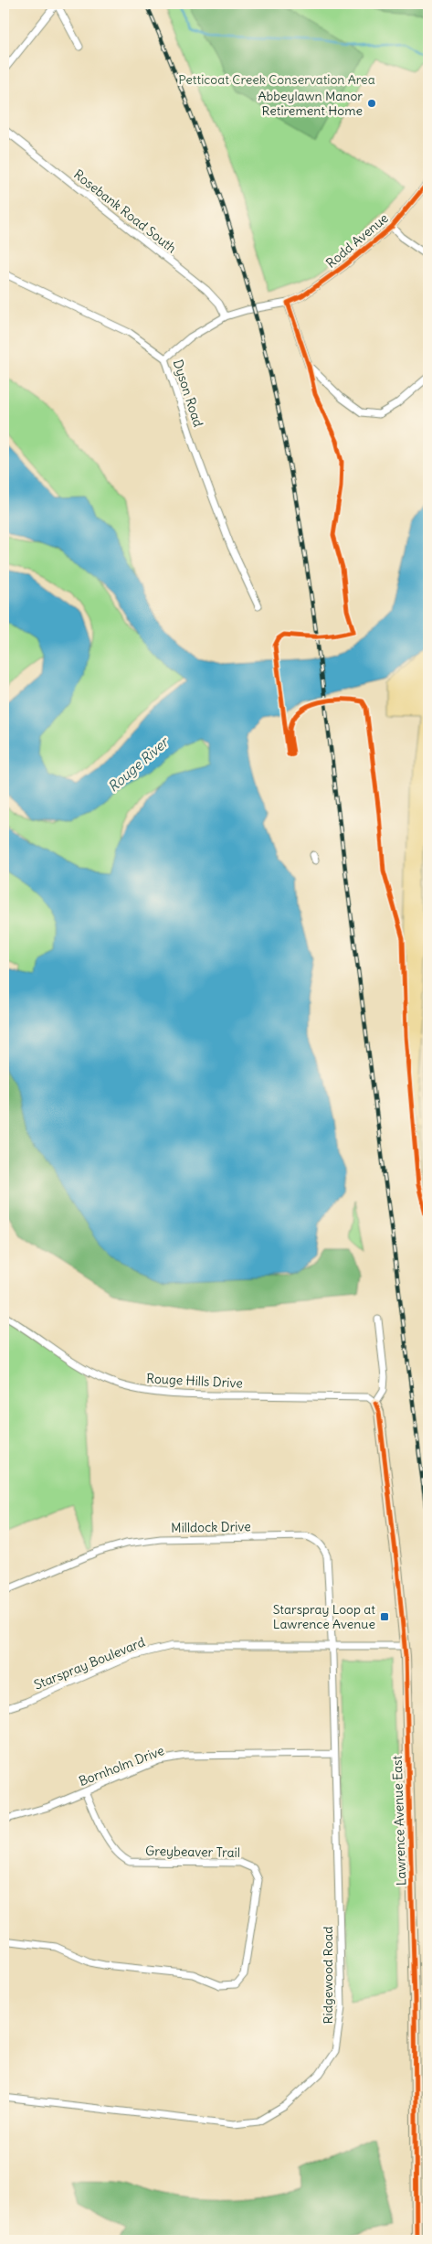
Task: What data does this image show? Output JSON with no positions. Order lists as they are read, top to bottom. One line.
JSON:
{"streets":{"street":["Rosebank Road South","Rodd Avenue","Dyson Road","Rouge Hills Drive","Milldock Drive","Starspray Boulevard","Bornholm Drive","Lawrence Avenue East","Greybeaver Trail","Ridgewood Road"]},"crossings":[["Rosebank Road South","Rodd Avenue"],["Rodd Avenue","Dyson Road"],["Rouge Hills Drive","Lawrence Avenue East"],["Milldock Drive","Starspray Boulevard"],["Milldock Drive","Ridgewood Road"],["Starspray Boulevard","Lawrence Avenue East"],["Starspray Boulevard","Ridgewood Road"],["Bornholm Drive","Greybeaver Trail"],["Bornholm Drive","Ridgewood Road"]],"water":["Rouge River"],"parks":["Petticoat Creek Conservation Area"],"places":{"other":["Abbeylawn Manor Retirement Home"],"transit":["Starspray Loop at Lawrence Avenue"]}}
